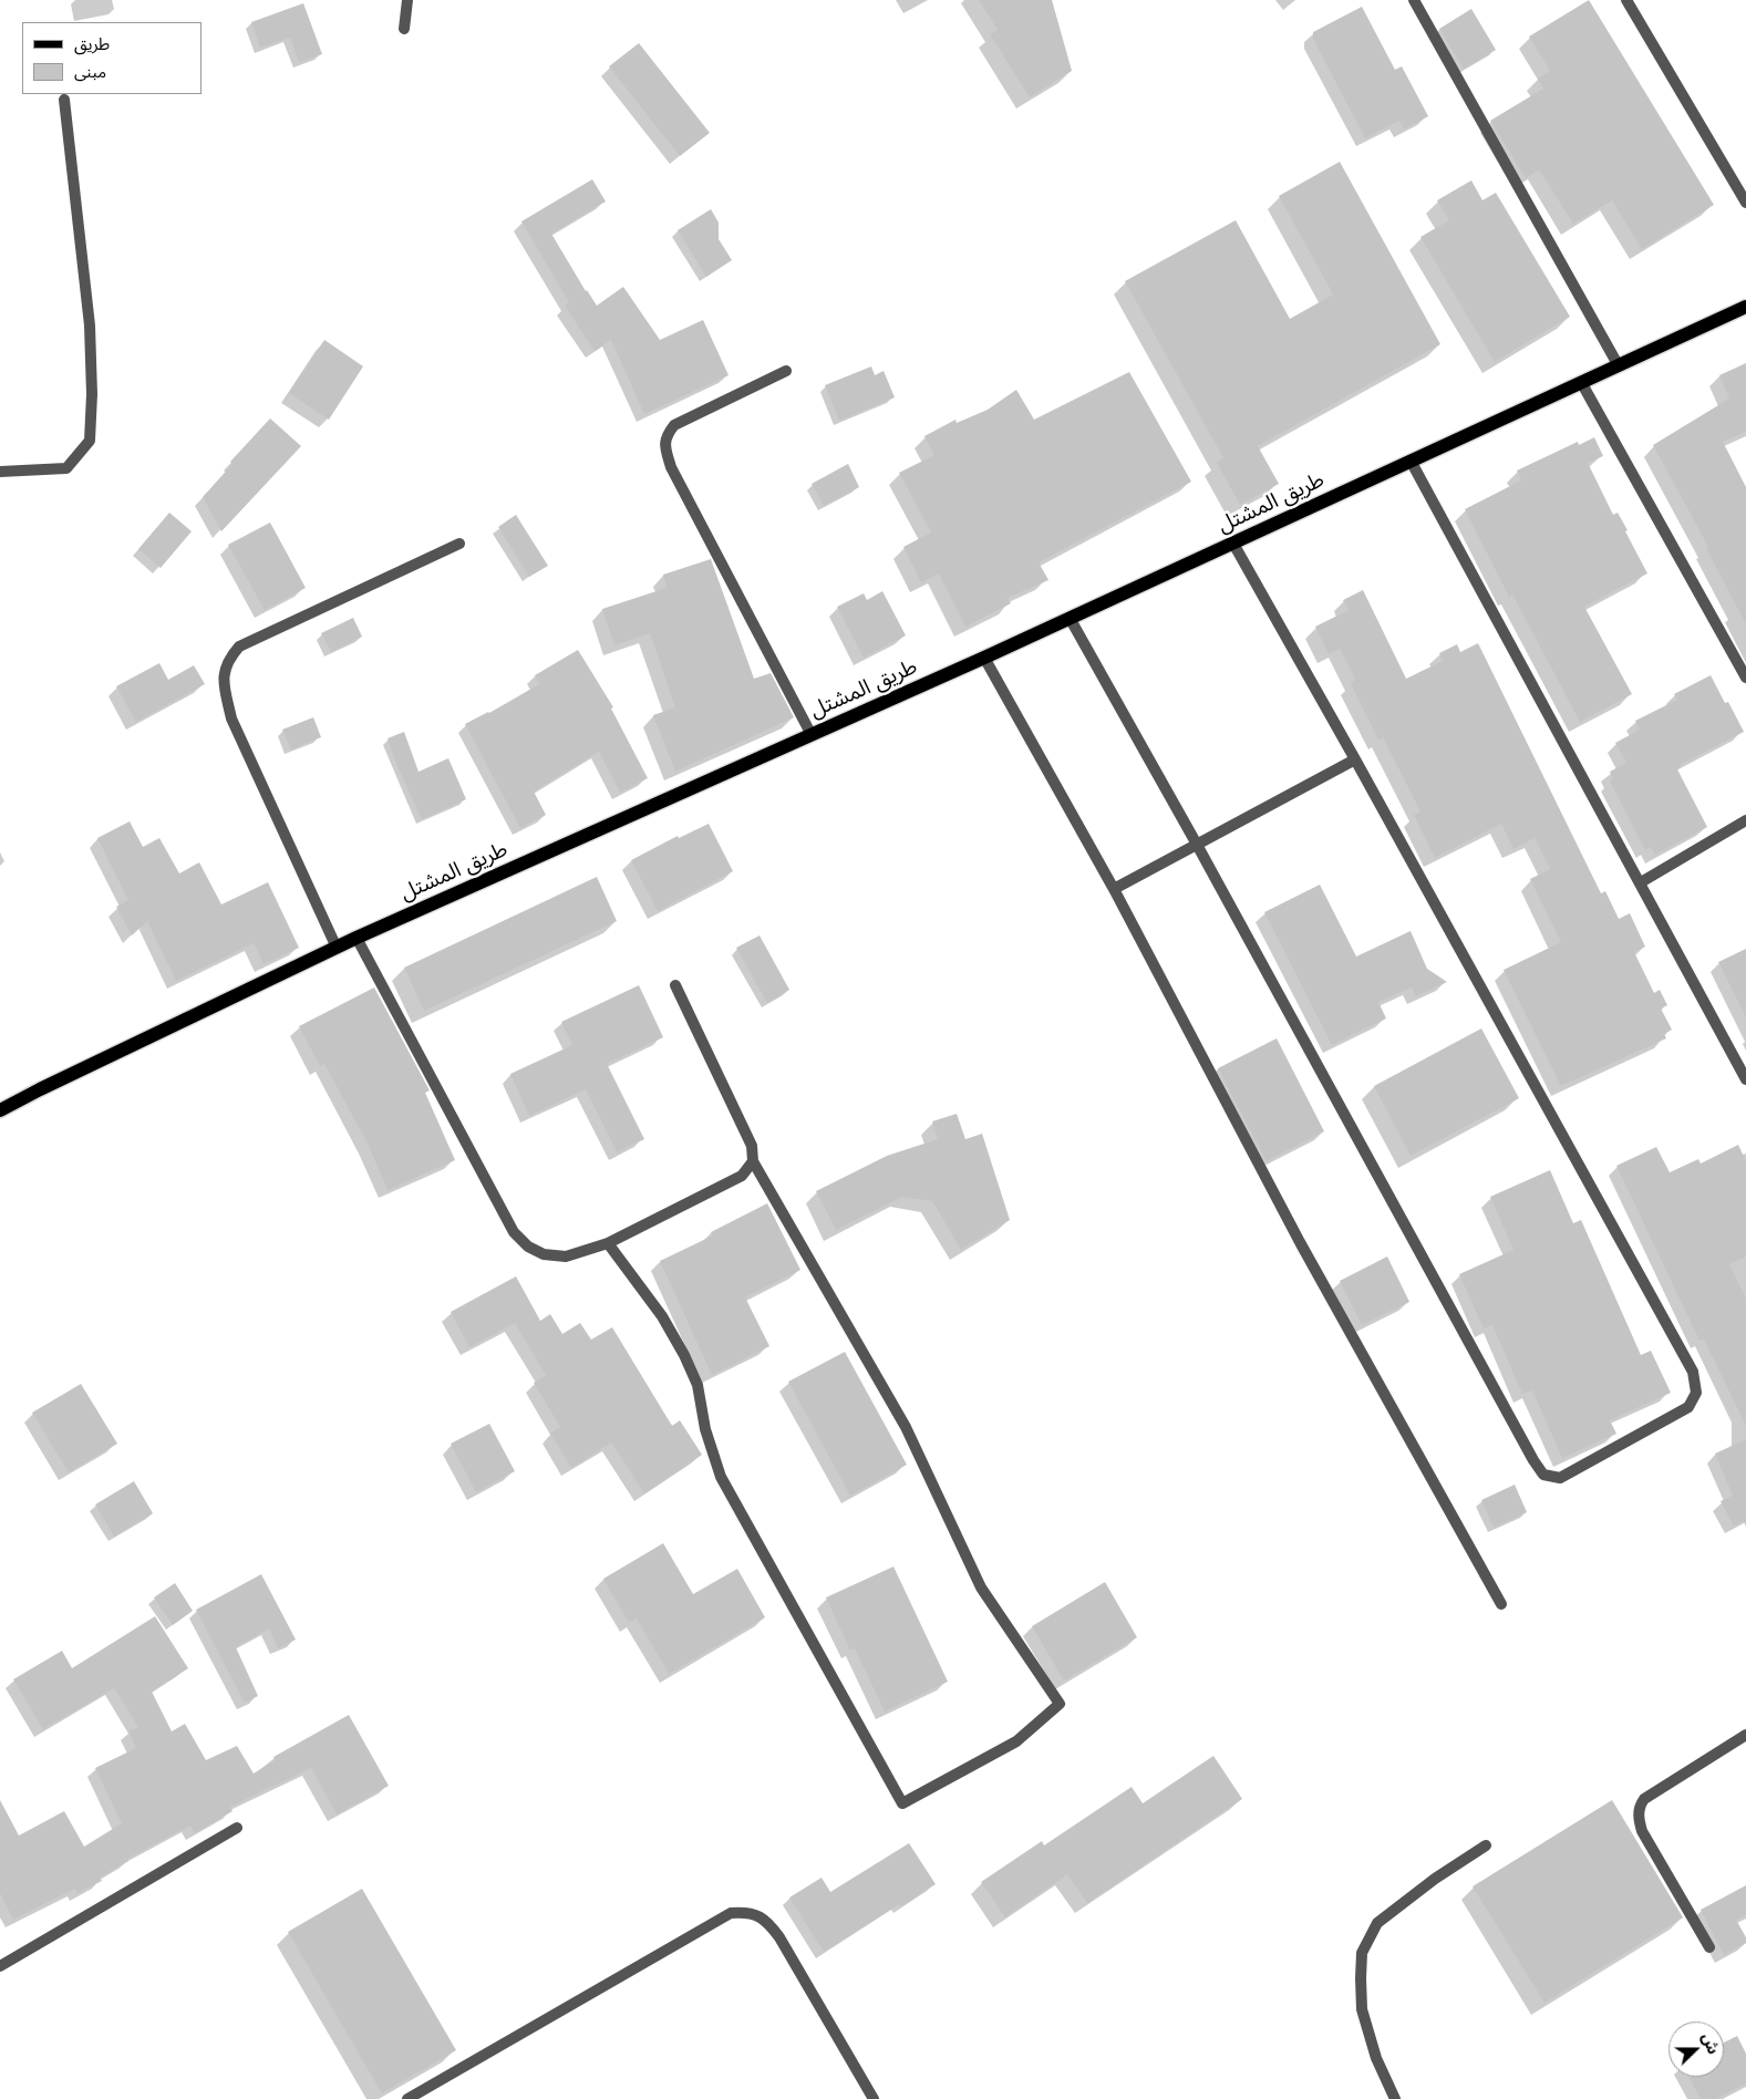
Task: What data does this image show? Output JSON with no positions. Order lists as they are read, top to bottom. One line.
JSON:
{"streets":{"main road":["طريق المشتل"]},"legend":["طريق","مبنى"],"north":"right"}
